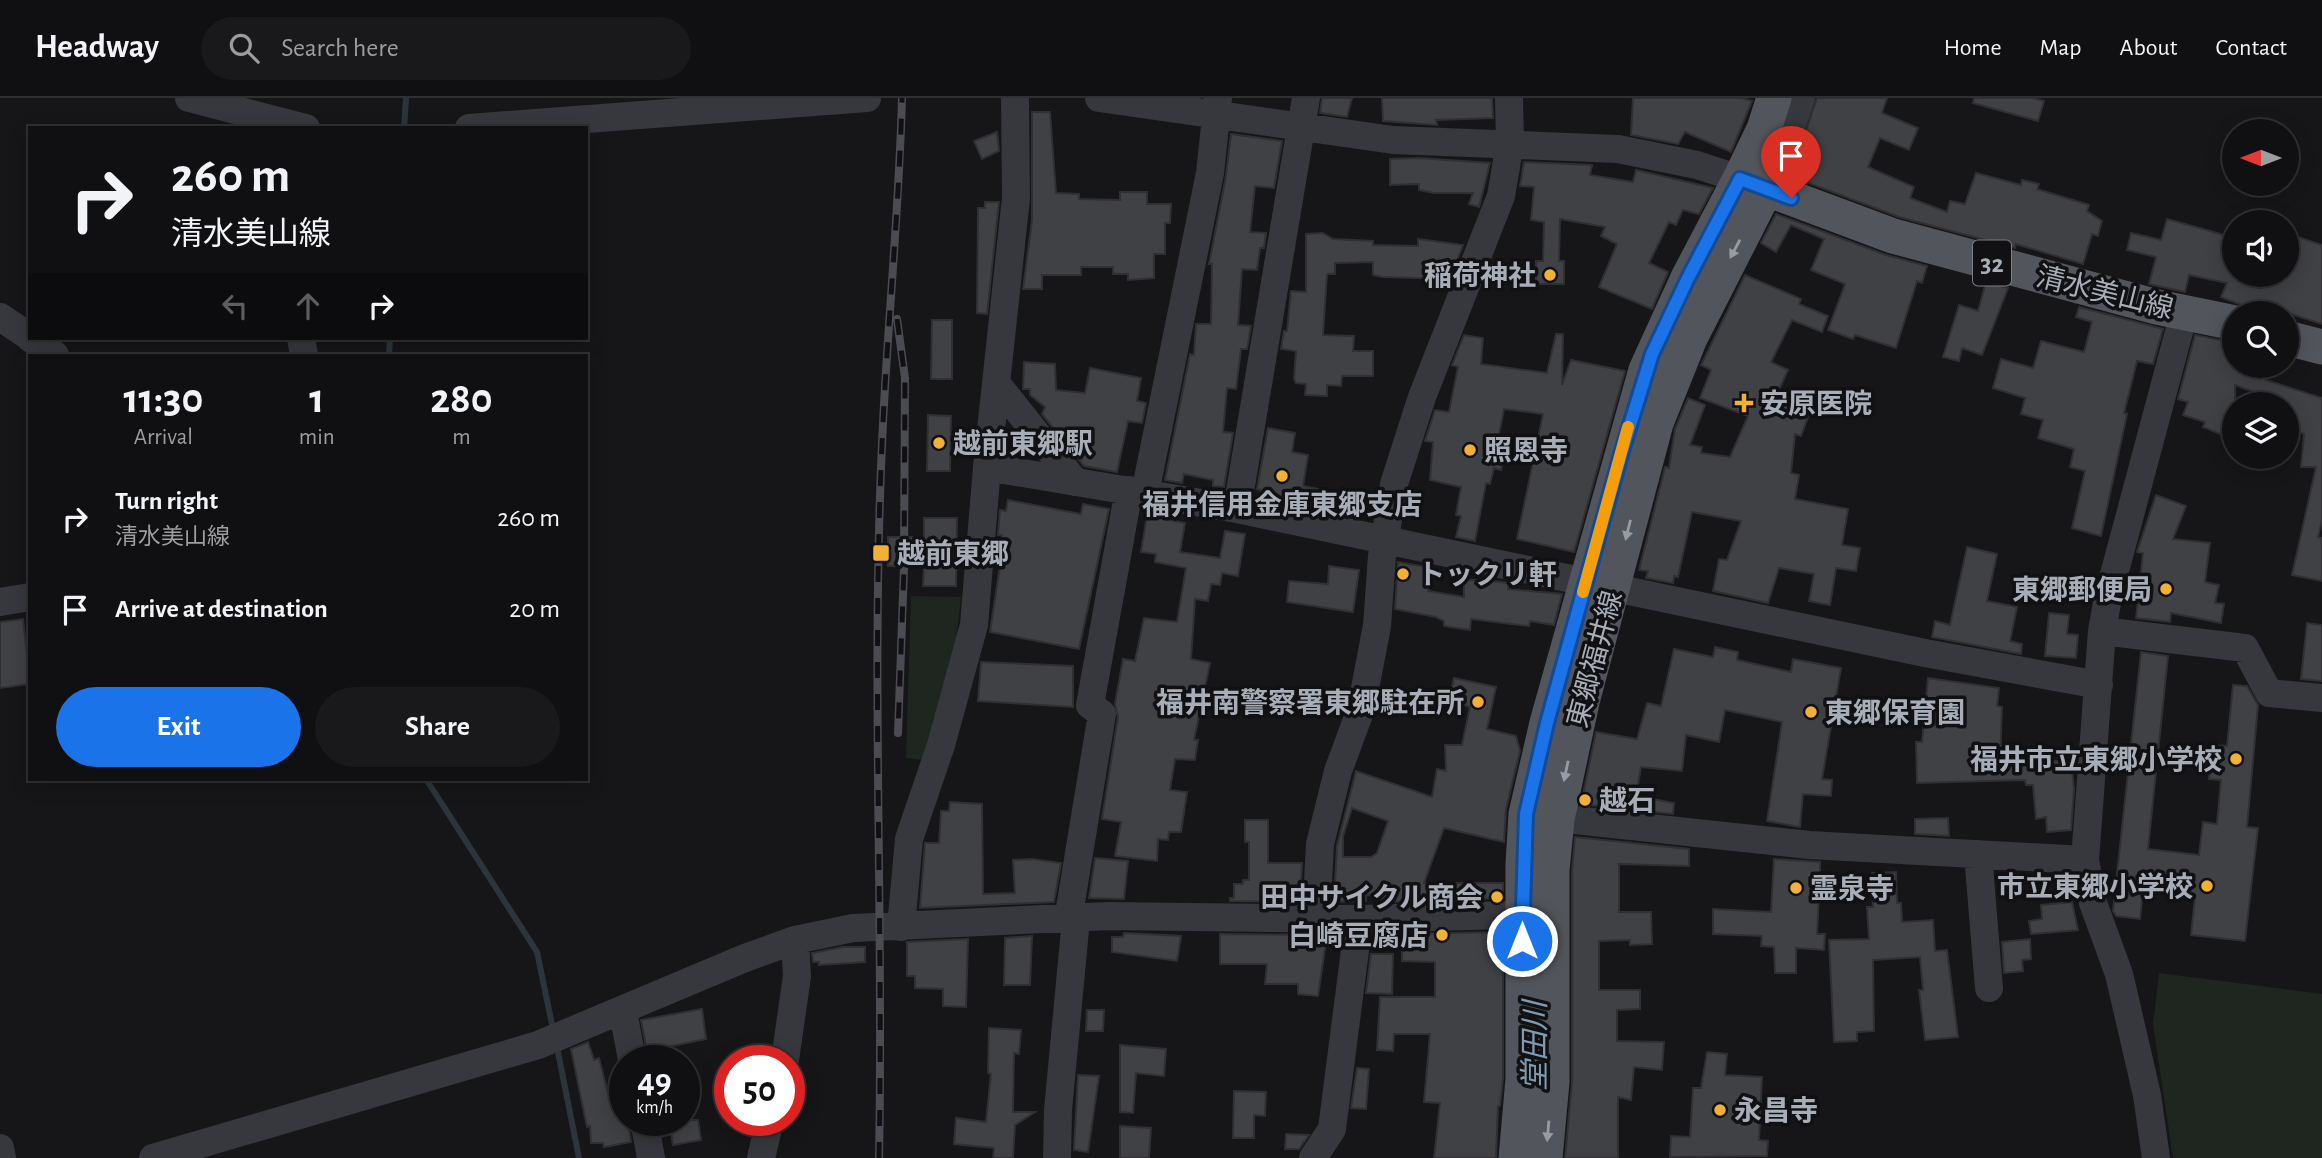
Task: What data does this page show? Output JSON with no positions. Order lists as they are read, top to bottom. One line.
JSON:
{"streets":{"main road":["32","清水美山線","東郷福井線"]},"crossings":[["清水美山線","東郷福井線"]],"water":["堂田川"],"places":{"other":["稲荷神社","越前東郷駅","照恩寺","福井信用金庫東郷支店","トックリ軒","東郷郵便局","福井南警察署東郷駐在所","東郷保育園","福井市立東郷小学校","越石","市立東郷小学校","霊泉寺","田中サイクル商会","白崎豆腐店","永昌寺"],"health":["安原医院"],"transit":["越前東郷"]},"north":"left","page":{"header":"Headway","search":"Search here","nav":["Home","Map","About","Contact"],"turn":["260 m","清水美山線"],"eta":["11:30","Arrival","1","min","280","m"],"list":[{"name":"Turn right","note":"清水美山線","value":"260 m"},{"name":"Arrive at destination","value":"20 m"}],"buttons":["Exit","Share"],"speed":"49 km/h","limit":"50"}}
